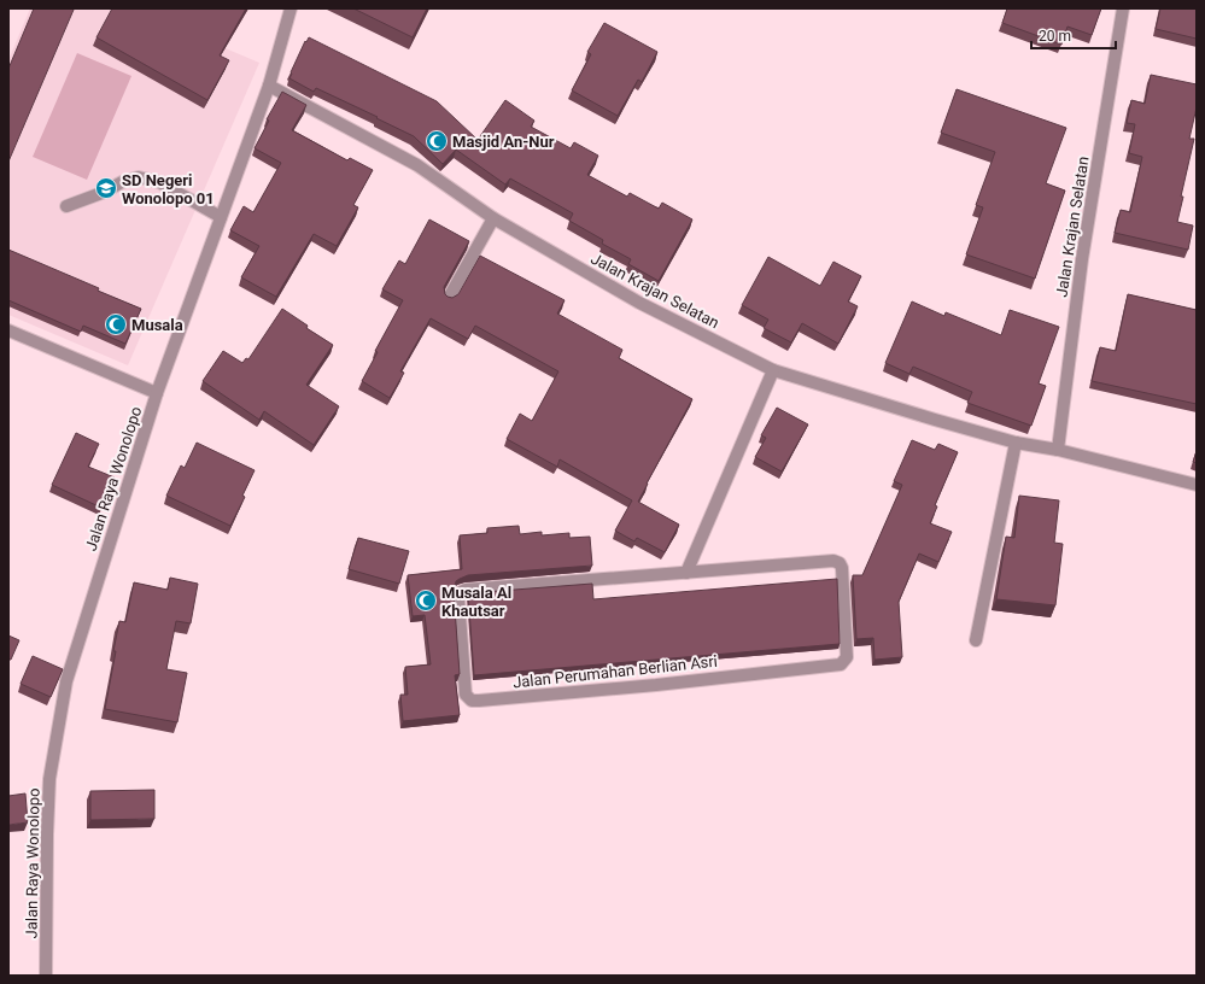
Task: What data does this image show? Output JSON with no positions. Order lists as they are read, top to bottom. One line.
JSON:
{"streets":{"street":["Jalan Krajan Selatan","Jalan Raya Wonolopo","Jalan Perumahan Berlian Asri"]},"crossings":[["Jalan Krajan Selatan","Jalan Raya Wonolopo"]],"places":{"mosque":["Masjid An-Nur","Musala","Musala Al Khautsar"],"school or university":["SD Negeri Wonolopo 01"]},"scale_bar":"20 m"}
